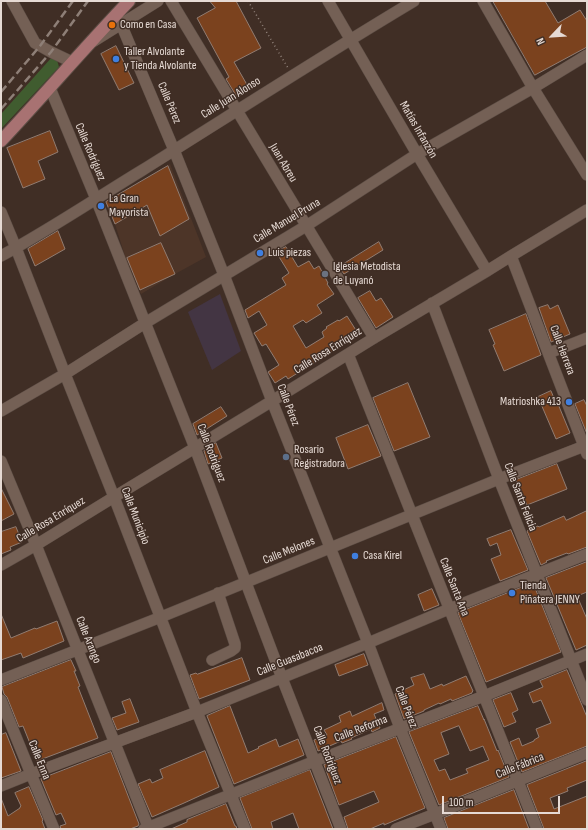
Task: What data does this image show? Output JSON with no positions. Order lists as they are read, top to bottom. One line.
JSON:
{"streets":{"street":["Calle Juan Alonso","Calle Pérez","Matías Infanzón","Calle Rodríguez","Juan Abreu","Calle Manuel Pruna","Calle Herrera","Calle Rosa Enríquez","Calle Santa Felicia","Calle Municipio","Calle Melones","Calle Santa Ana","Calle Arango","Calle Guasabacoa","Calle Reforma","Calle Enna","Calle Fábrica"]},"crossings":[["Calle Juan Alonso","Calle Pérez"],["Calle Juan Alonso","Matías Infanzón"],["Calle Juan Alonso","Calle Rodríguez"],["Calle Juan Alonso","Juan Abreu"],["Calle Juan Alonso","Calle Municipio"],["Calle Pérez","Calle Manuel Pruna"],["Calle Pérez","Calle Rosa Enríquez"],["Calle Pérez","Calle Melones"],["Calle Pérez","Calle Guasabacoa"],["Calle Pérez","Calle Reforma"],["Calle Pérez","Calle Fábrica"],["Matías Infanzón","Calle Manuel Pruna"],["Matías Infanzón","Calle Rosa Enríquez"],["Calle Rodríguez","Calle Manuel Pruna"],["Calle Rodríguez","Calle Rosa Enríquez"],["Calle Rodríguez","Calle Melones"],["Calle Rodríguez","Calle Guasabacoa"],["Calle Rodríguez","Calle Reforma"],["Juan Abreu","Calle Manuel Pruna"],["Juan Abreu","Calle Rosa Enríquez"],["Calle Manuel Pruna","Calle Municipio"],["Calle Herrera","Calle Rosa Enríquez"],["Calle Herrera","Calle Melones"],["Calle Rosa Enríquez","Calle Santa Felicia"],["Calle Rosa Enríquez","Calle Municipio"],["Calle Rosa Enríquez","Calle Santa Ana"],["Calle Rosa Enríquez","Calle Arango"],["Calle Santa Felicia","Calle Melones"],["Calle Santa Felicia","Calle Guasabacoa"],["Calle Santa Felicia","Calle Reforma"],["Calle Municipio","Calle Melones"],["Calle Municipio","Calle Guasabacoa"],["Calle Municipio","Calle Reforma"],["Calle Melones","Calle Santa Ana"],["Calle Melones","Calle Arango"],["Calle Santa Ana","Calle Guasabacoa"],["Calle Santa Ana","Calle Reforma"],["Calle Santa Ana","Calle Fábrica"],["Calle Arango","Calle Guasabacoa"],["Calle Arango","Calle Reforma"],["Calle Guasabacoa","Calle Enna"]],"places":["Como en Casa","Taller Alvolante y Tienda Alvolante","La Gran Mayorista","Luis piezas","Iglesia Metodista de Luyanó","Matrioshka 413","Rosario Registradora","Casa Kirel","Tienda Piñatera JENNY"],"scale_bar":"100 m","north":"bottom left"}
